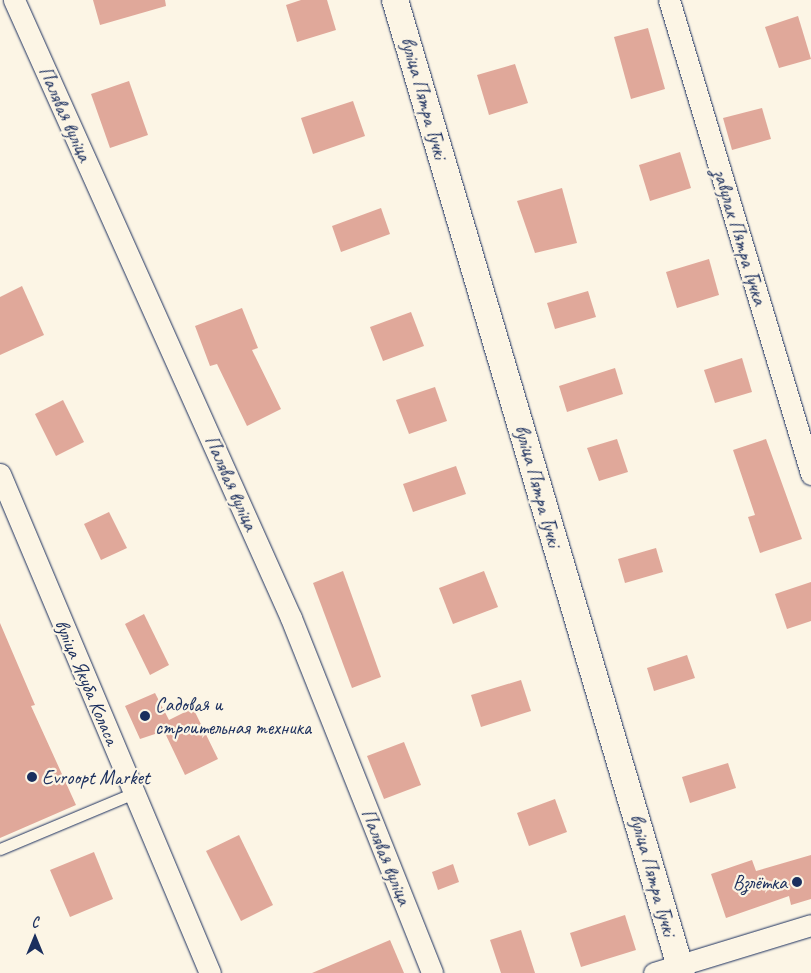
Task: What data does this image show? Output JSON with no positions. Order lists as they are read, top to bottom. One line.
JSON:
{"streets":{"street":["вуліца Пятра Гучкі","Палявая вуліца","завулак Пятра Гучка","вуліца Якуба Коласа"]},"places":["Садовая и строительная техника","Evroopt Market","Взлётка"],"north":"top"}
